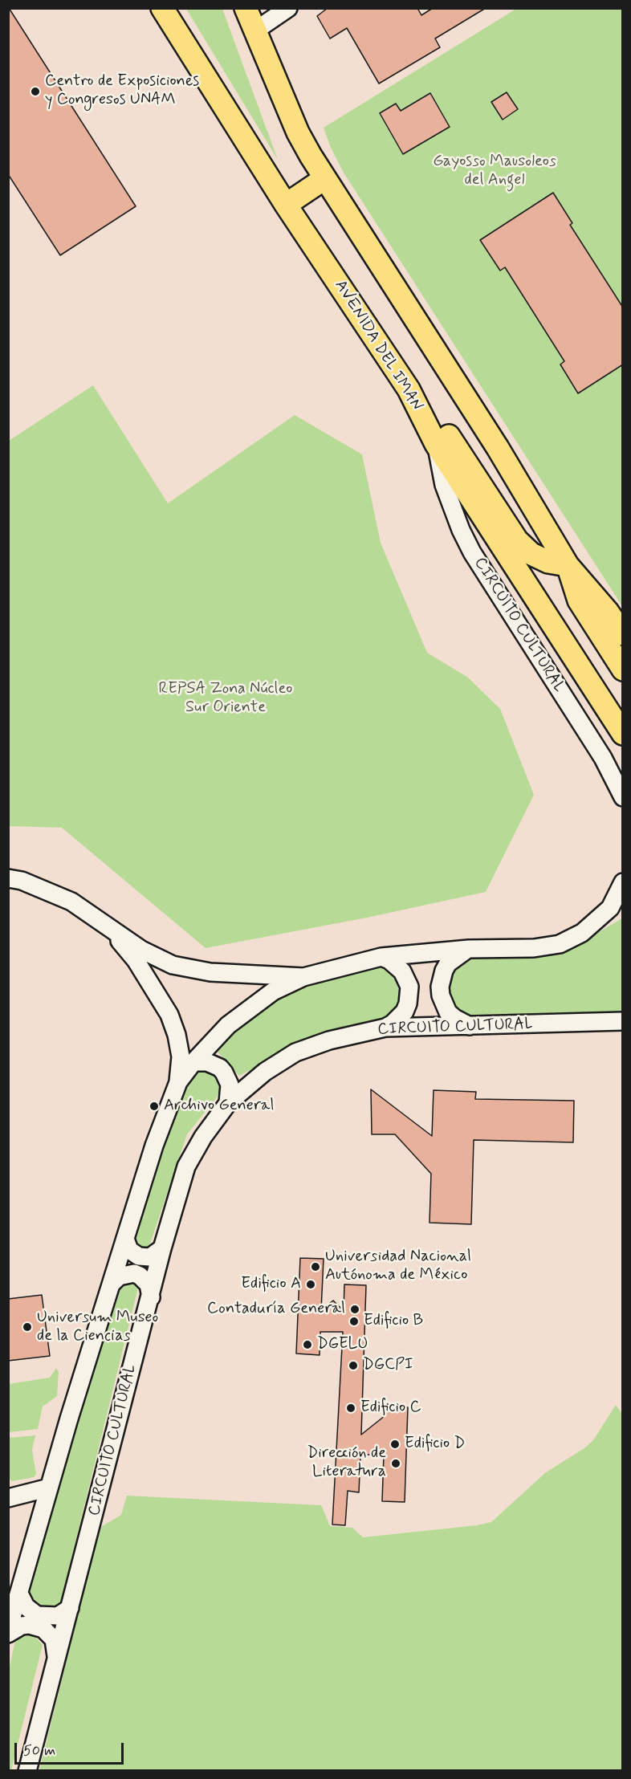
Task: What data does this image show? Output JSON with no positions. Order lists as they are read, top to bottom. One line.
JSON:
{"streets":{"main road":["AVENIDA DEL IMAN"],"street":["CIRCUITO CULTURAL"]},"crossings":[["AVENIDA DEL IMAN","CIRCUITO CULTURAL"]],"parks":["Gayosso Mausoleos del Angel","REPSA Zona Núcleo Sur Oriente"],"places":["Centro de Exposiciones y Congresos UNAM","Archivo General","Universidad Nacional Autónoma de México","Edificio A","Contaduría General","Edificio B","Universum Museo de la Ciencias","DGELU","DGCPI","Edificio C","Edificio D","Dirección de Literatura"],"scale_bar":"50 m"}
